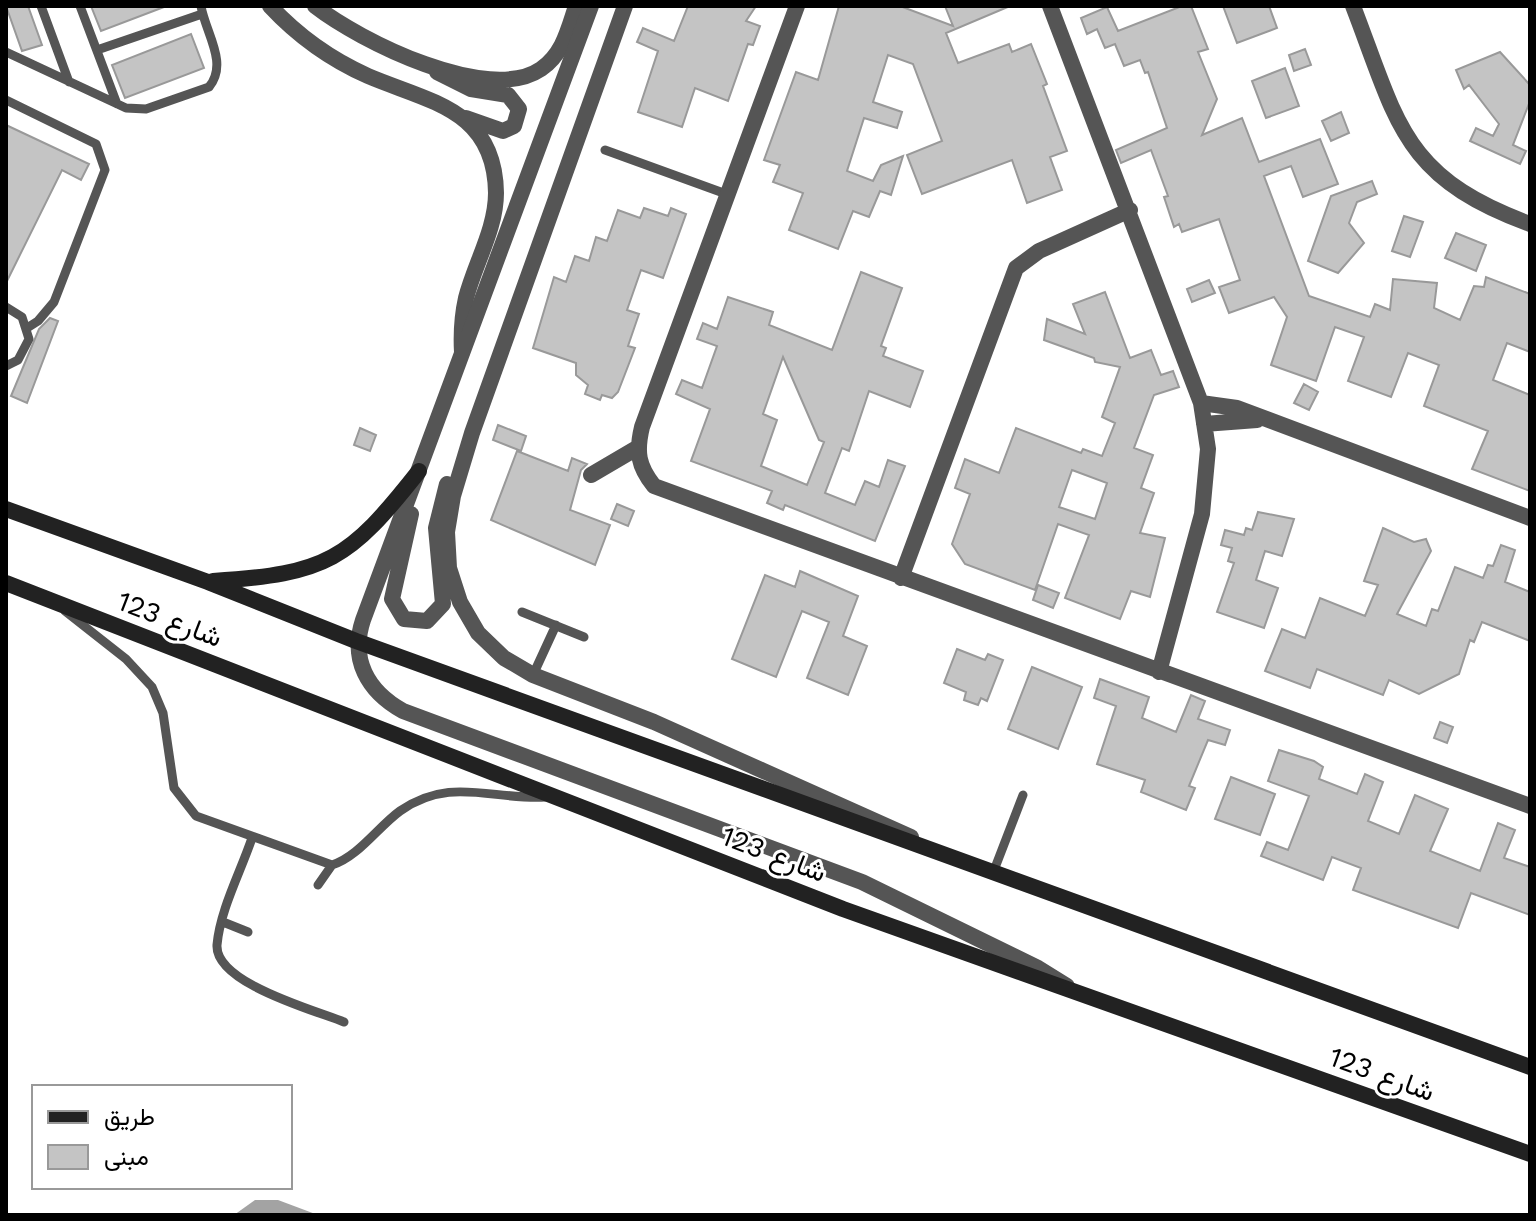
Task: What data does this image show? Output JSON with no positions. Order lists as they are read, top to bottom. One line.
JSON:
{"streets":{"main road":["شارع 123"]},"legend":["طريق","مبنى"]}
